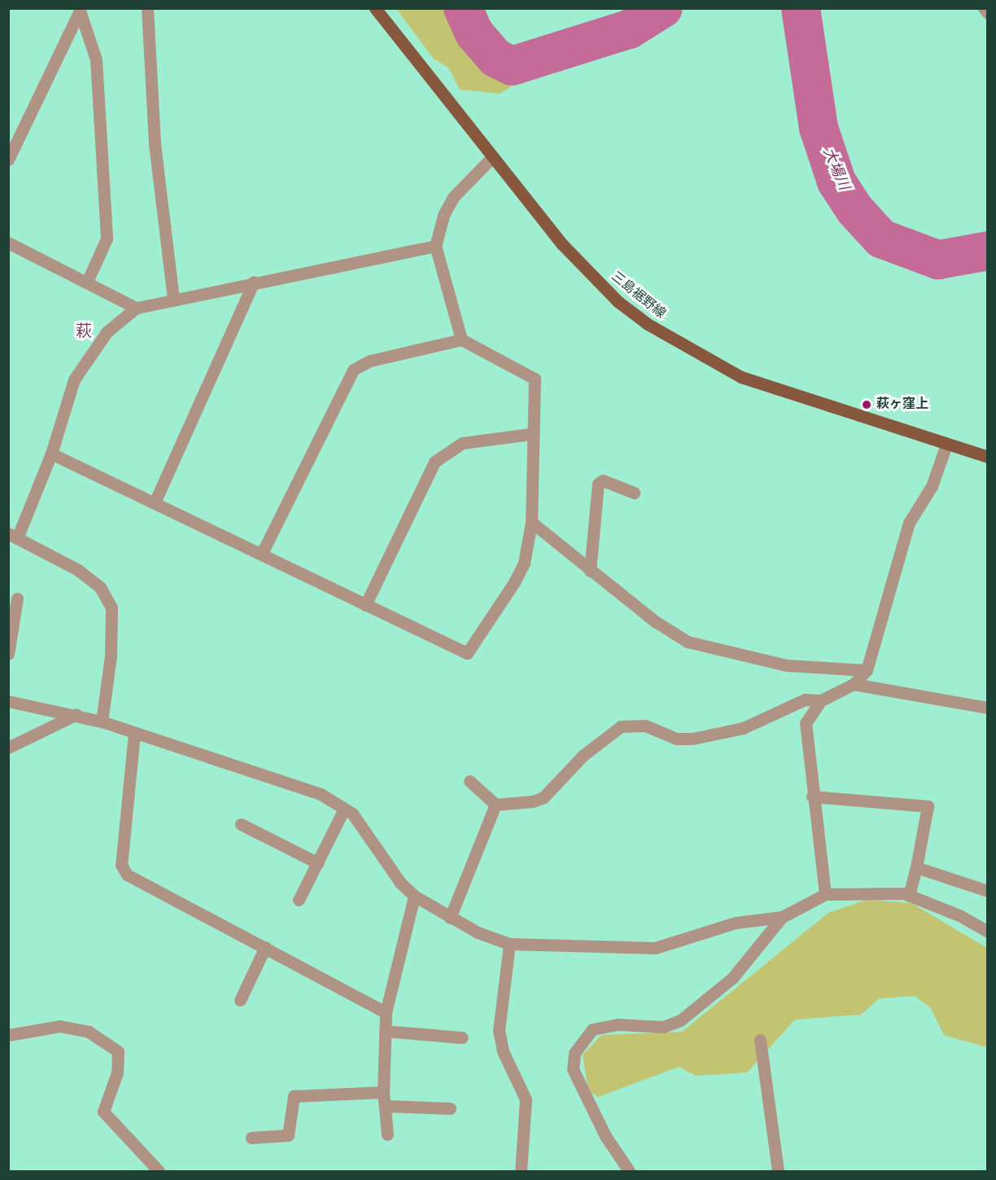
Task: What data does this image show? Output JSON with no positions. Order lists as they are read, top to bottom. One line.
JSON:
{"streets":{"main road":["三島裾野線"]},"districts":["萩"],"water":["大場川"],"places":["萩ヶ窪上"]}
